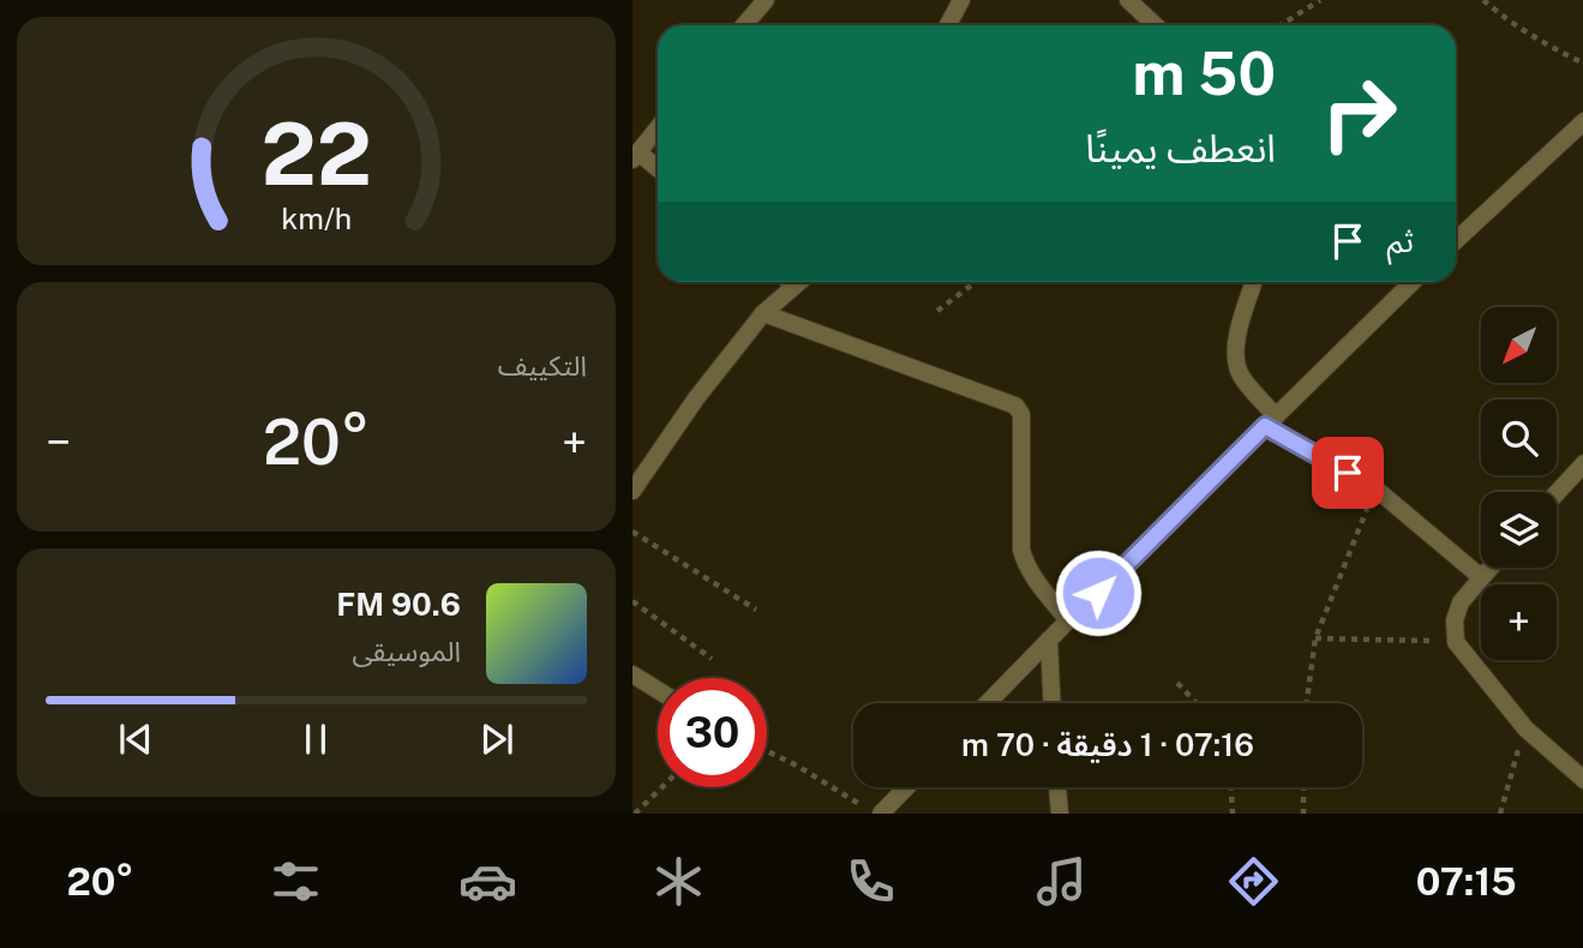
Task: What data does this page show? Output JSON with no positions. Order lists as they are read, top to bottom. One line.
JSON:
{"north":"bottom left","page":{"turn":["50 m","انعطف يمينًا"],"then":"ثم","tile":"التكييف","map_buttons":"+","heat":["−","20°","+"],"song":["90.6 FM","الموسيقى"],"limit":"30","trip":"07:16 · 1 دقيقة · 70 m","tabs":["07:15","20°"],"gauge":["22","km/h"]}}
